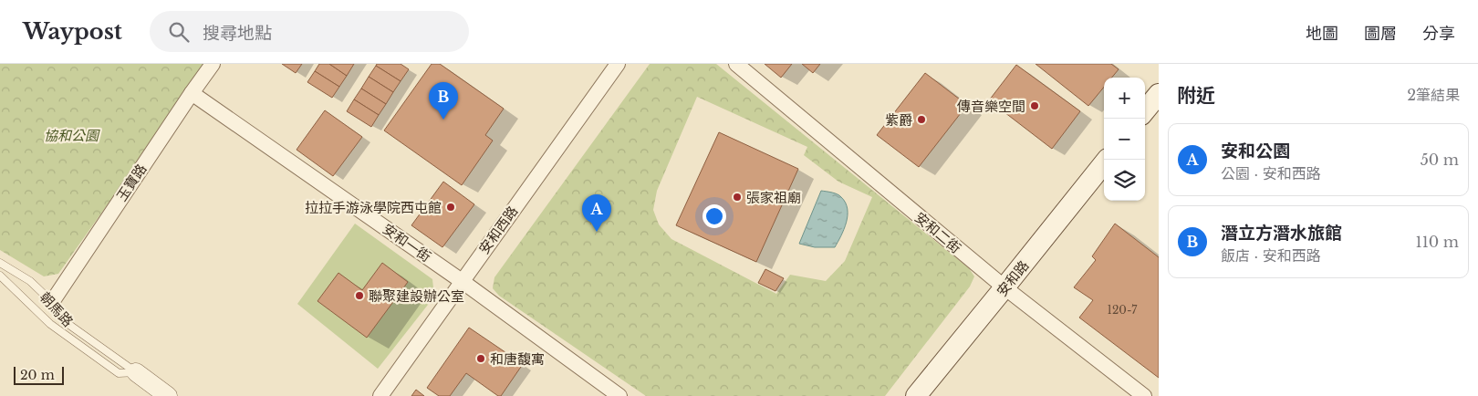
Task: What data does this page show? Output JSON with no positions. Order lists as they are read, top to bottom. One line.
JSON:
{"streets":{"main road":["安和路"],"street":["玉寶路","安和西路","安和二街","安和一街","朝馬路"]},"crossings":[["玉寶路","安和一街"],["玉寶路","朝馬路"],["安和西路","安和一街"],["安和二街","安和路"]],"parks":["協和公園"],"places":["傳音樂空間","紫爵","張家祖廟","拉拉手游泳學院西屯館","聯聚建設辦公室","和唐馥寓"],"house_numbers":["120-7"],"scale_bar":"20 m","page":{"header":"Waypost","search":"搜尋地點","nav":["地圖","圖層","分享"],"heading":["附近","2筆結果"],"map_buttons":["+","−"],"pins":["B","A"],"list":[{"mark":"A","name":"安和公園","note":"公園 · 安和西路","value":"50 m"},{"mark":"B","name":"潛立方潛水旅館","note":"飯店 · 安和西路","value":"110 m"}],"scale":"20 m"}}
